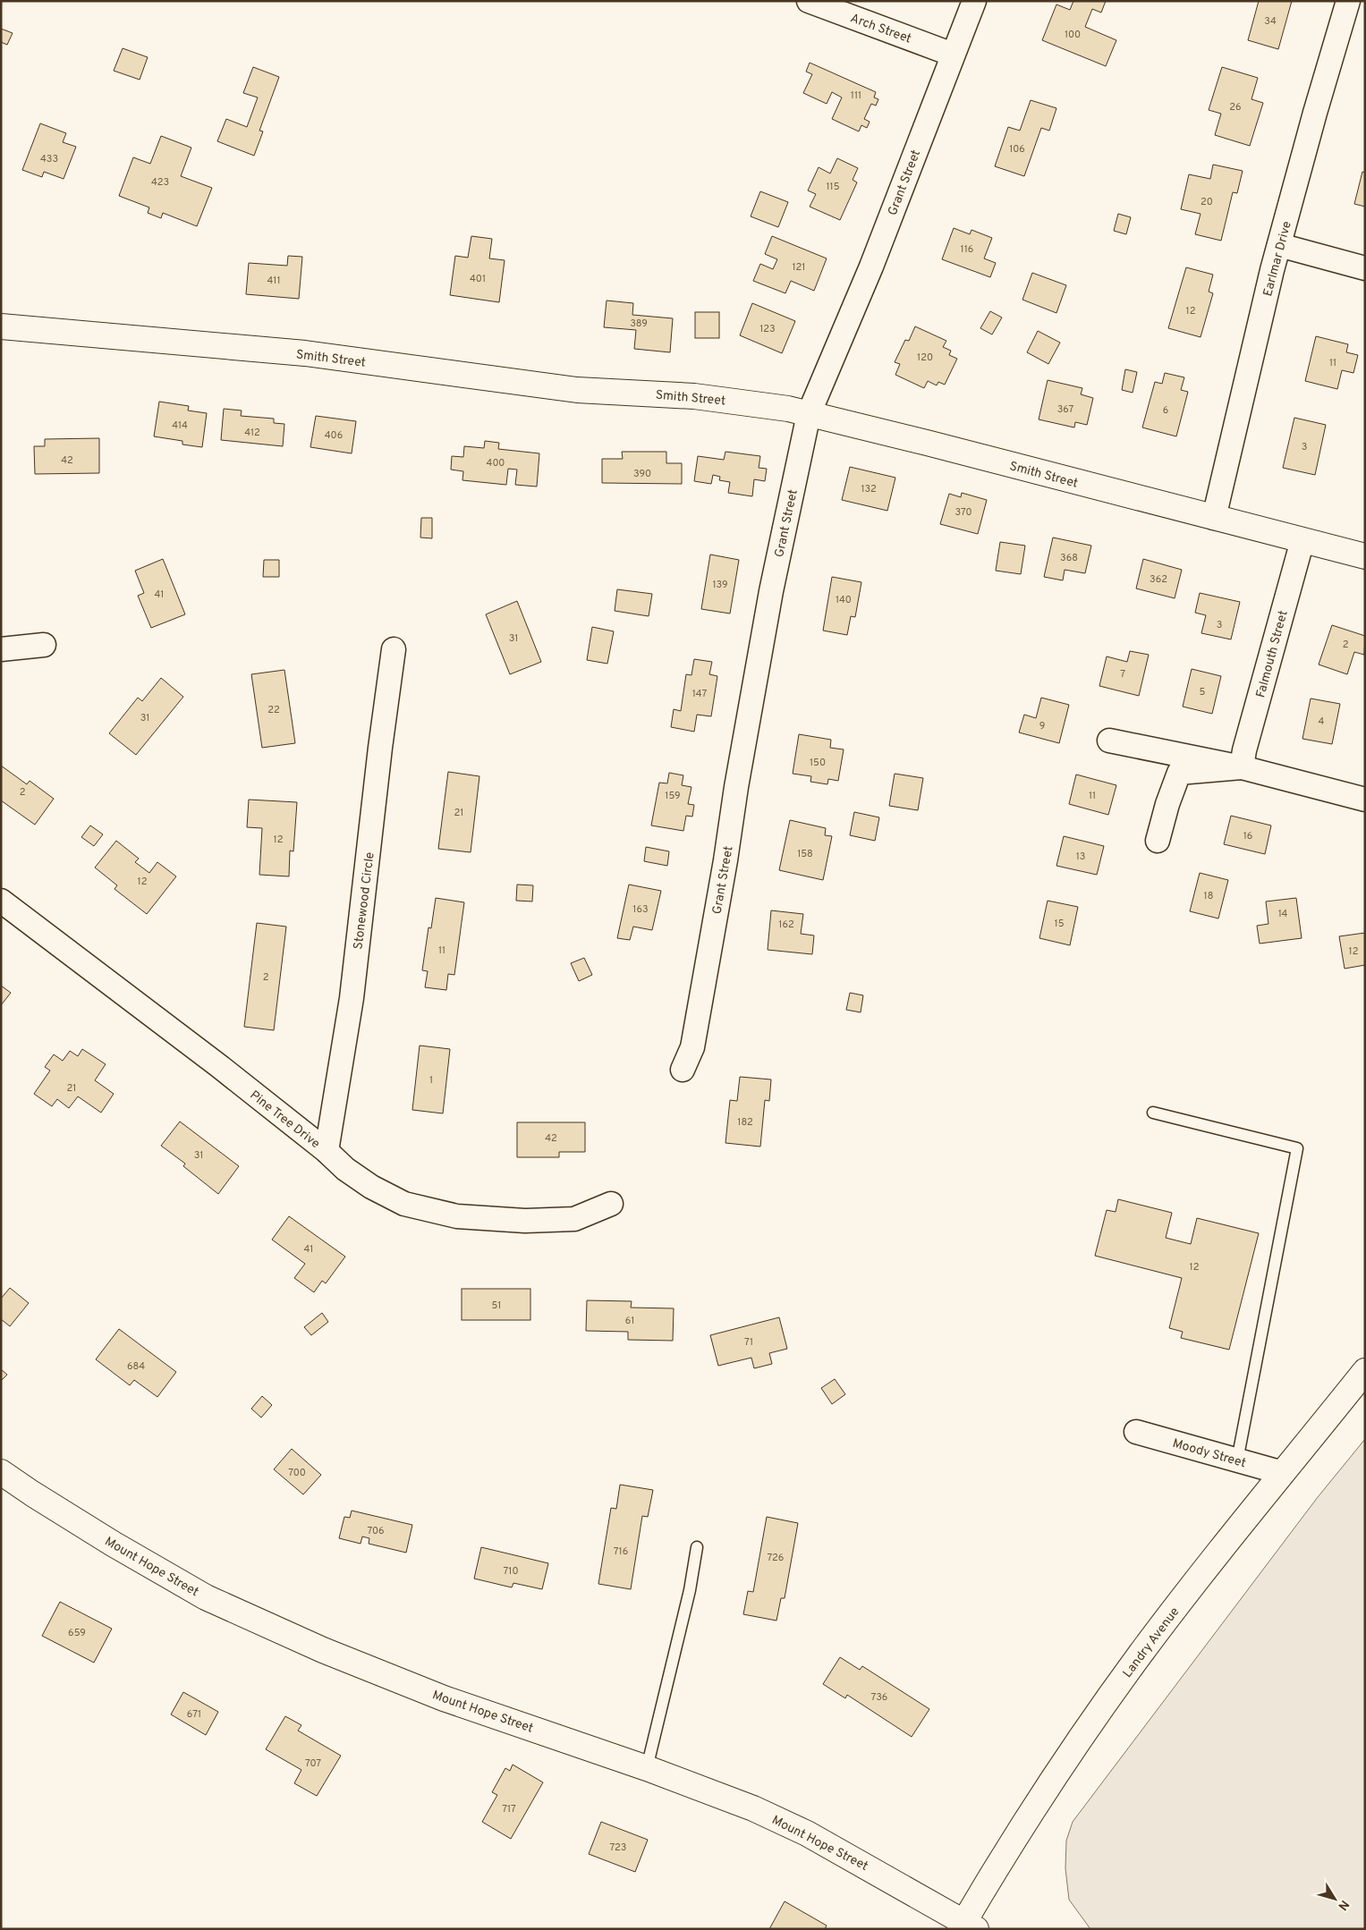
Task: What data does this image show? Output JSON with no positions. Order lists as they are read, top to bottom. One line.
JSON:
{"streets":{"street":["Arch Street","Grant Street","Earlmar Drive","Smith Street","Falmouth Street","Stonewood Circle","Pine Tree Drive","Moody Street","Mount Hope Street","Landry Avenue"]},"crossings":[["Arch Street","Grant Street"],["Grant Street","Smith Street"],["Earlmar Drive","Smith Street"],["Smith Street","Falmouth Street"],["Stonewood Circle","Pine Tree Drive"],["Moody Street","Landry Avenue"],["Mount Hope Street","Landry Avenue"]],"house_numbers":["34","100","111","26","106","433","423","115","20","116","121","401","411","12","389","123","120","11","367","6","414","412","406","3","42","400","390","132","370","368","362","139","41","140","3","31","2","7","5","147","22","31","4","9","150","2","159","11","21","16","12","158","13","12","18","163","14","15","162","11","12","2","1","21","182","42","31","41","12","51","61","71","684","700","706","716","726","710","659","736","671","707","717","723"],"north":"bottom right"}
